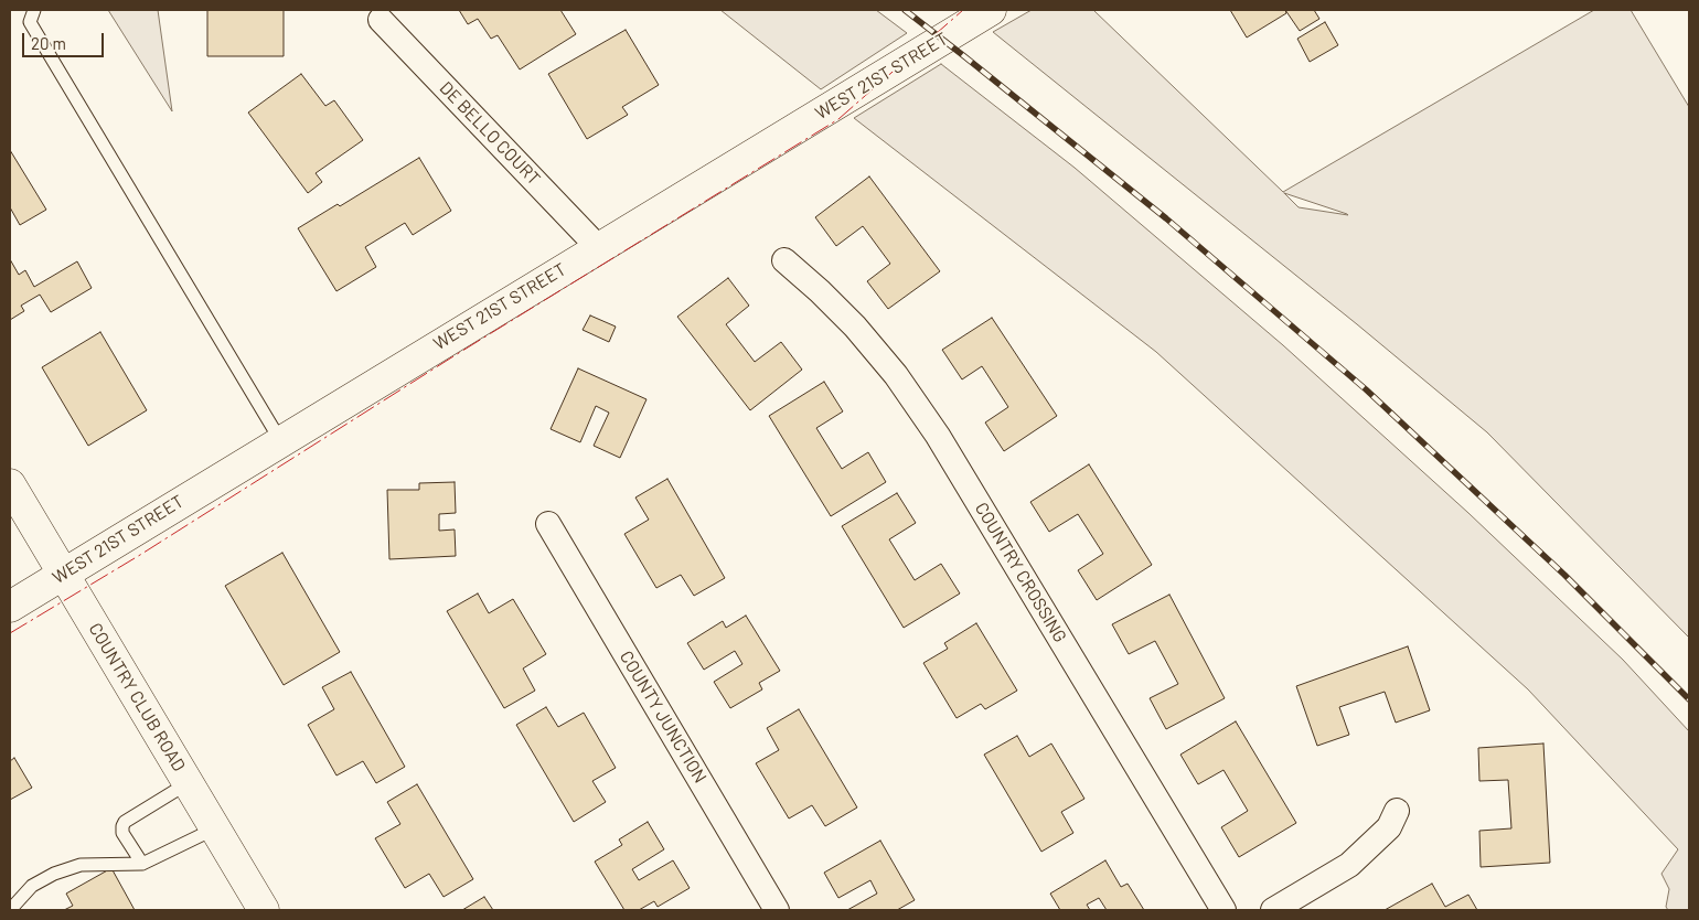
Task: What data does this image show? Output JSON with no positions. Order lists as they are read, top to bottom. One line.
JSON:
{"streets":{"street":["WEST 21ST STREET","DE BELLO COURT","COUNTRY CROSSING","COUNTRY CLUB ROAD","COUNTY JUNCTION"]},"crossings":[["WEST 21ST STREET","DE BELLO COURT"],["WEST 21ST STREET","COUNTRY CLUB ROAD"]],"scale_bar":"20 m"}
